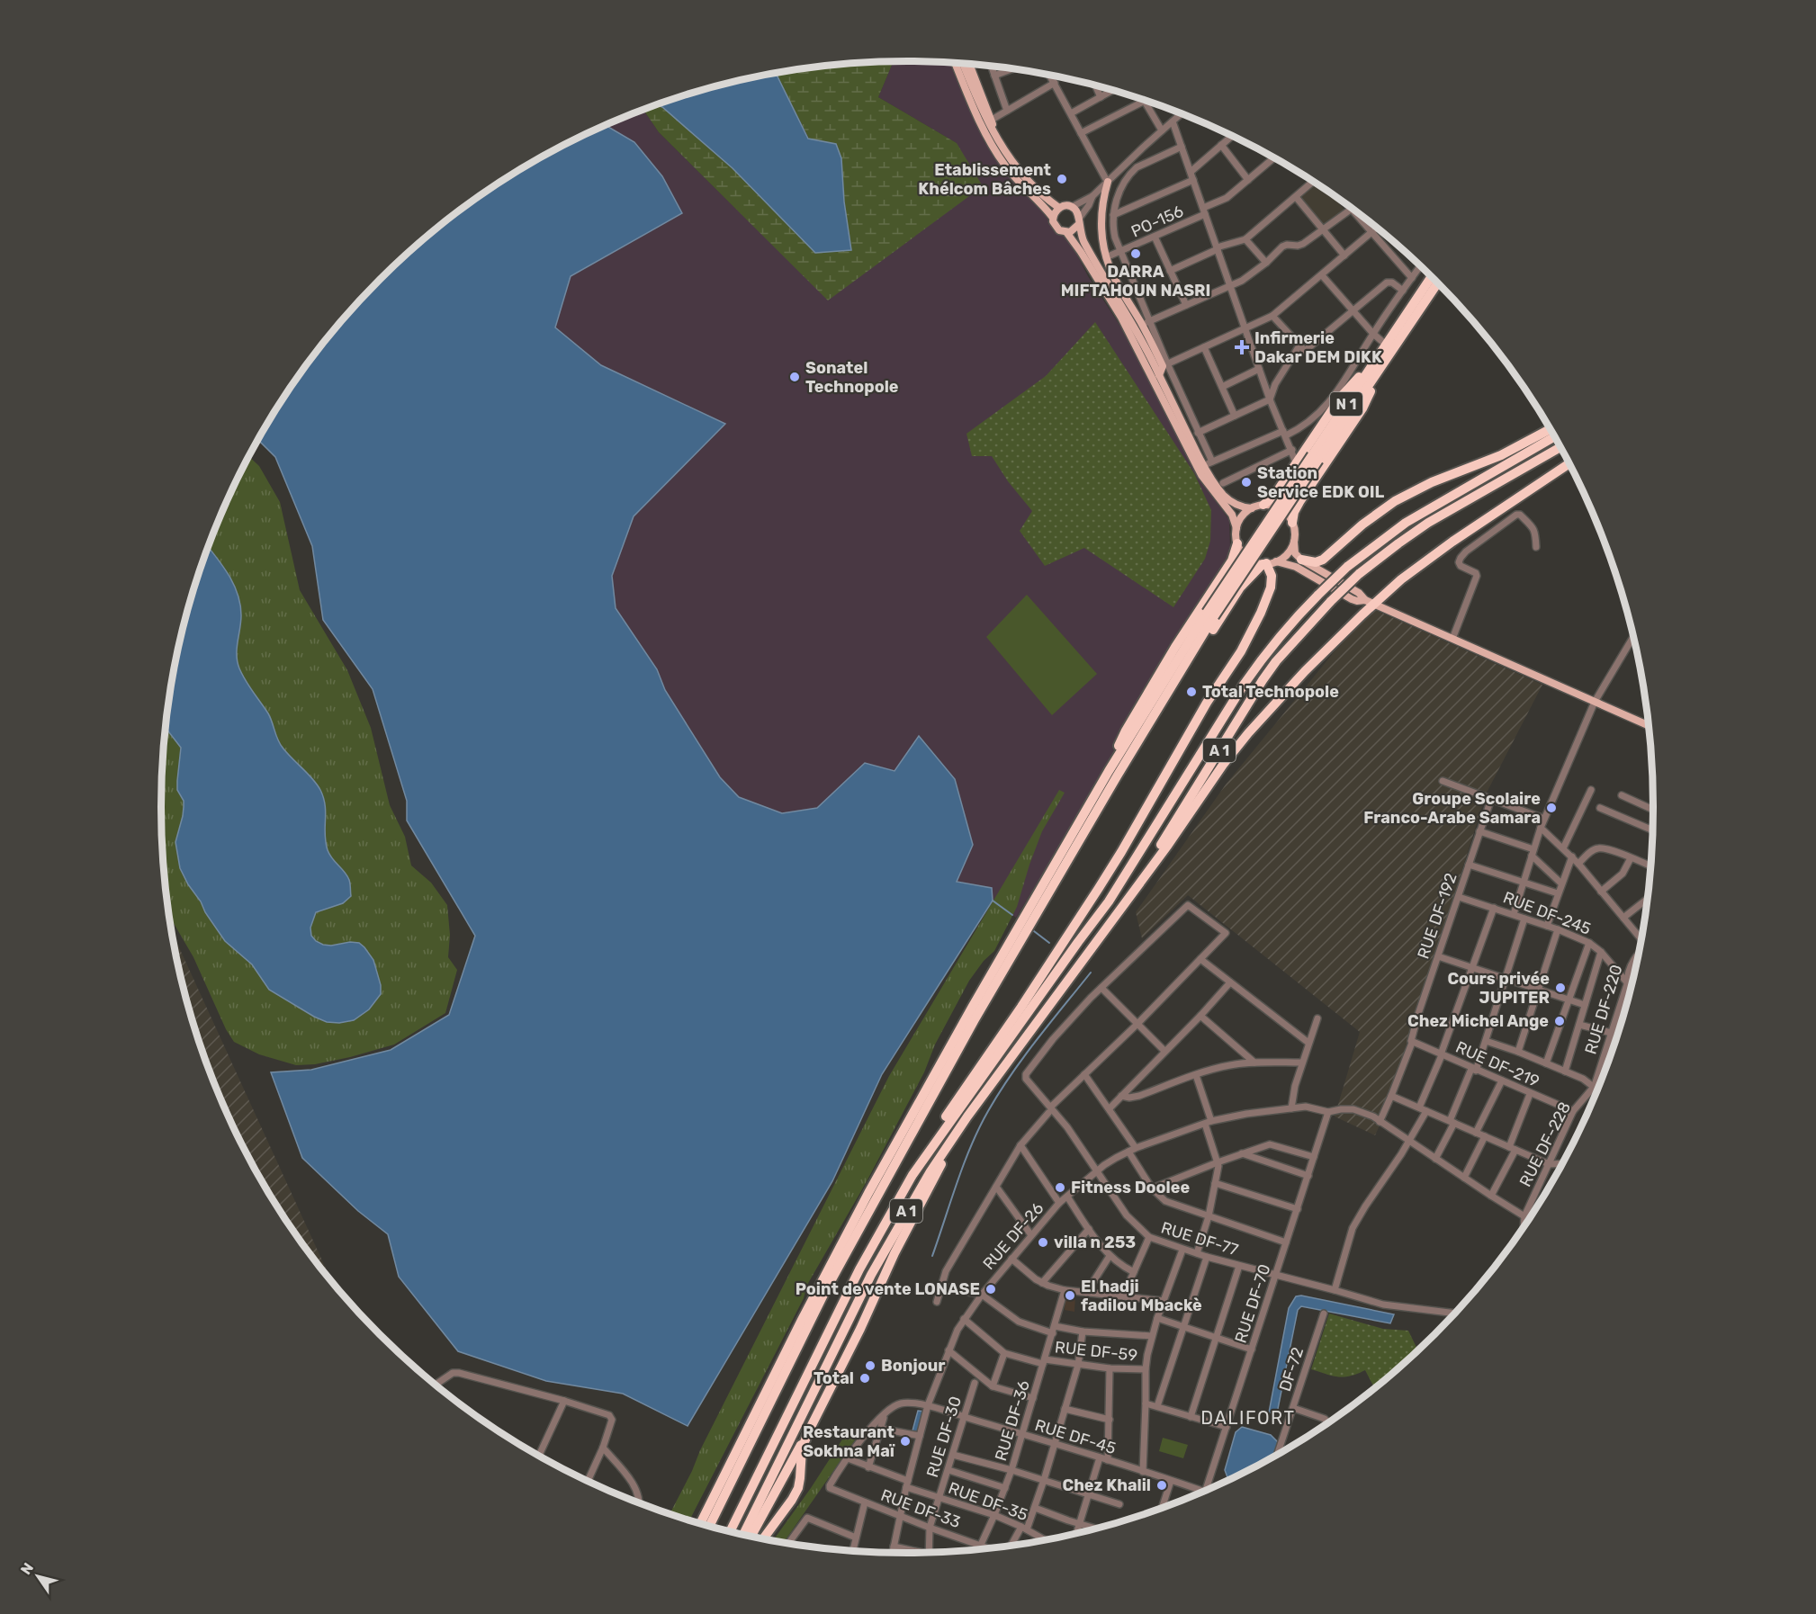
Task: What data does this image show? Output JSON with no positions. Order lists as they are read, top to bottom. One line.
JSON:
{"streets":{"highway":["N 1","A 1"],"street":["PO-156","RUE DF-245","RUE DF-192","RUE DF-220","RUE DF-219","RUE DF-228","RUE DF-26","RUE DF-77","RUE DF-70","RUE DF-59","DF-72","RUE DF-36","RUE DF-30","RUE DF-45","RUE DF-35","RUE DF-33"]},"crossings":[["RUE DF-245","RUE DF-192"],["RUE DF-245","RUE DF-220"],["RUE DF-192","RUE DF-219"],["RUE DF-192","RUE DF-26"],["RUE DF-220","RUE DF-228"],["RUE DF-219","RUE DF-228"],["RUE DF-228","RUE DF-26"],["RUE DF-26","RUE DF-77"],["RUE DF-26","RUE DF-70"],["RUE DF-26","RUE DF-45"],["RUE DF-26","RUE DF-35"],["RUE DF-26","RUE DF-33"],["RUE DF-77","RUE DF-70"],["RUE DF-70","RUE DF-45"],["RUE DF-59","RUE DF-36"],["RUE DF-36","RUE DF-45"],["RUE DF-36","RUE DF-35"],["RUE DF-36","RUE DF-33"],["RUE DF-30","RUE DF-45"],["RUE DF-30","RUE DF-35"],["RUE DF-30","RUE DF-33"],["RUE DF-35","RUE DF-33"]],"districts":["DALIFORT"],"places":{"other":["Etablissement Khélcom Bâches","DARRA MIFTAHOUN NASRI","Sonatel Technopole","Station Service EDK OIL","Total Technopole","Groupe Scolaire Franco-Arabe Samara","Cours privée JUPITER","Chez Michel Ange","Fitness Doolee","villa n 253","Point de vente LONASE","El hadji fadilou Mbackè","Bonjour","Total","Restaurant Sokhna Maï","Chez Khalil"],"health":["Infirmerie Dakar DEM DIKK"]},"north":"top left"}
